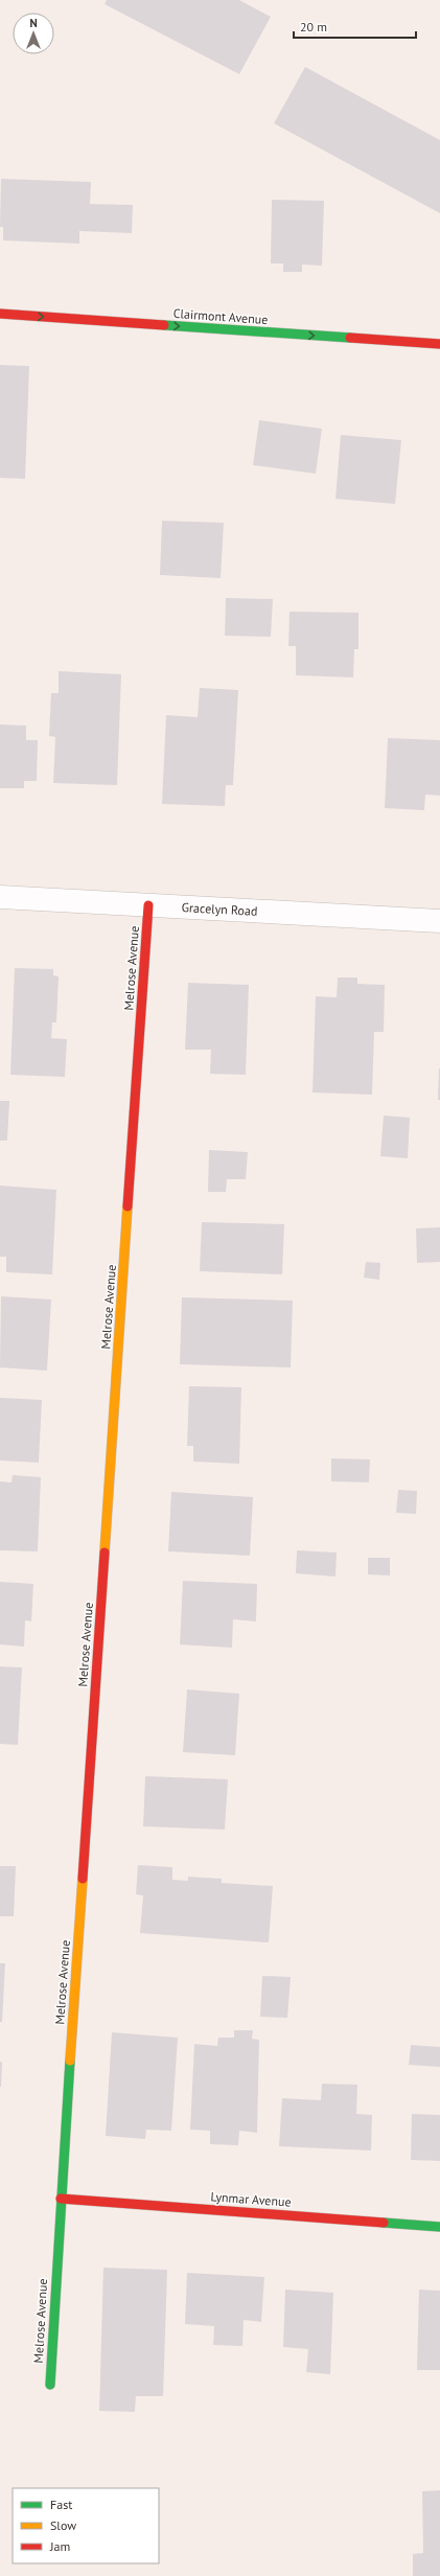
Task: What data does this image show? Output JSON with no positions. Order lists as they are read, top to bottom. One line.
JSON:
{"streets":{"street":["Clairmont Avenue","Gracelyn Road","Melrose Avenue","Lynmar Avenue"]},"crossings":[["Gracelyn Road","Melrose Avenue"],["Melrose Avenue","Lynmar Avenue"]],"one_way":["Clairmont Avenue"],"legend":["Fast","Slow","Jam"],"scale_bar":"20 m","north":"top"}
